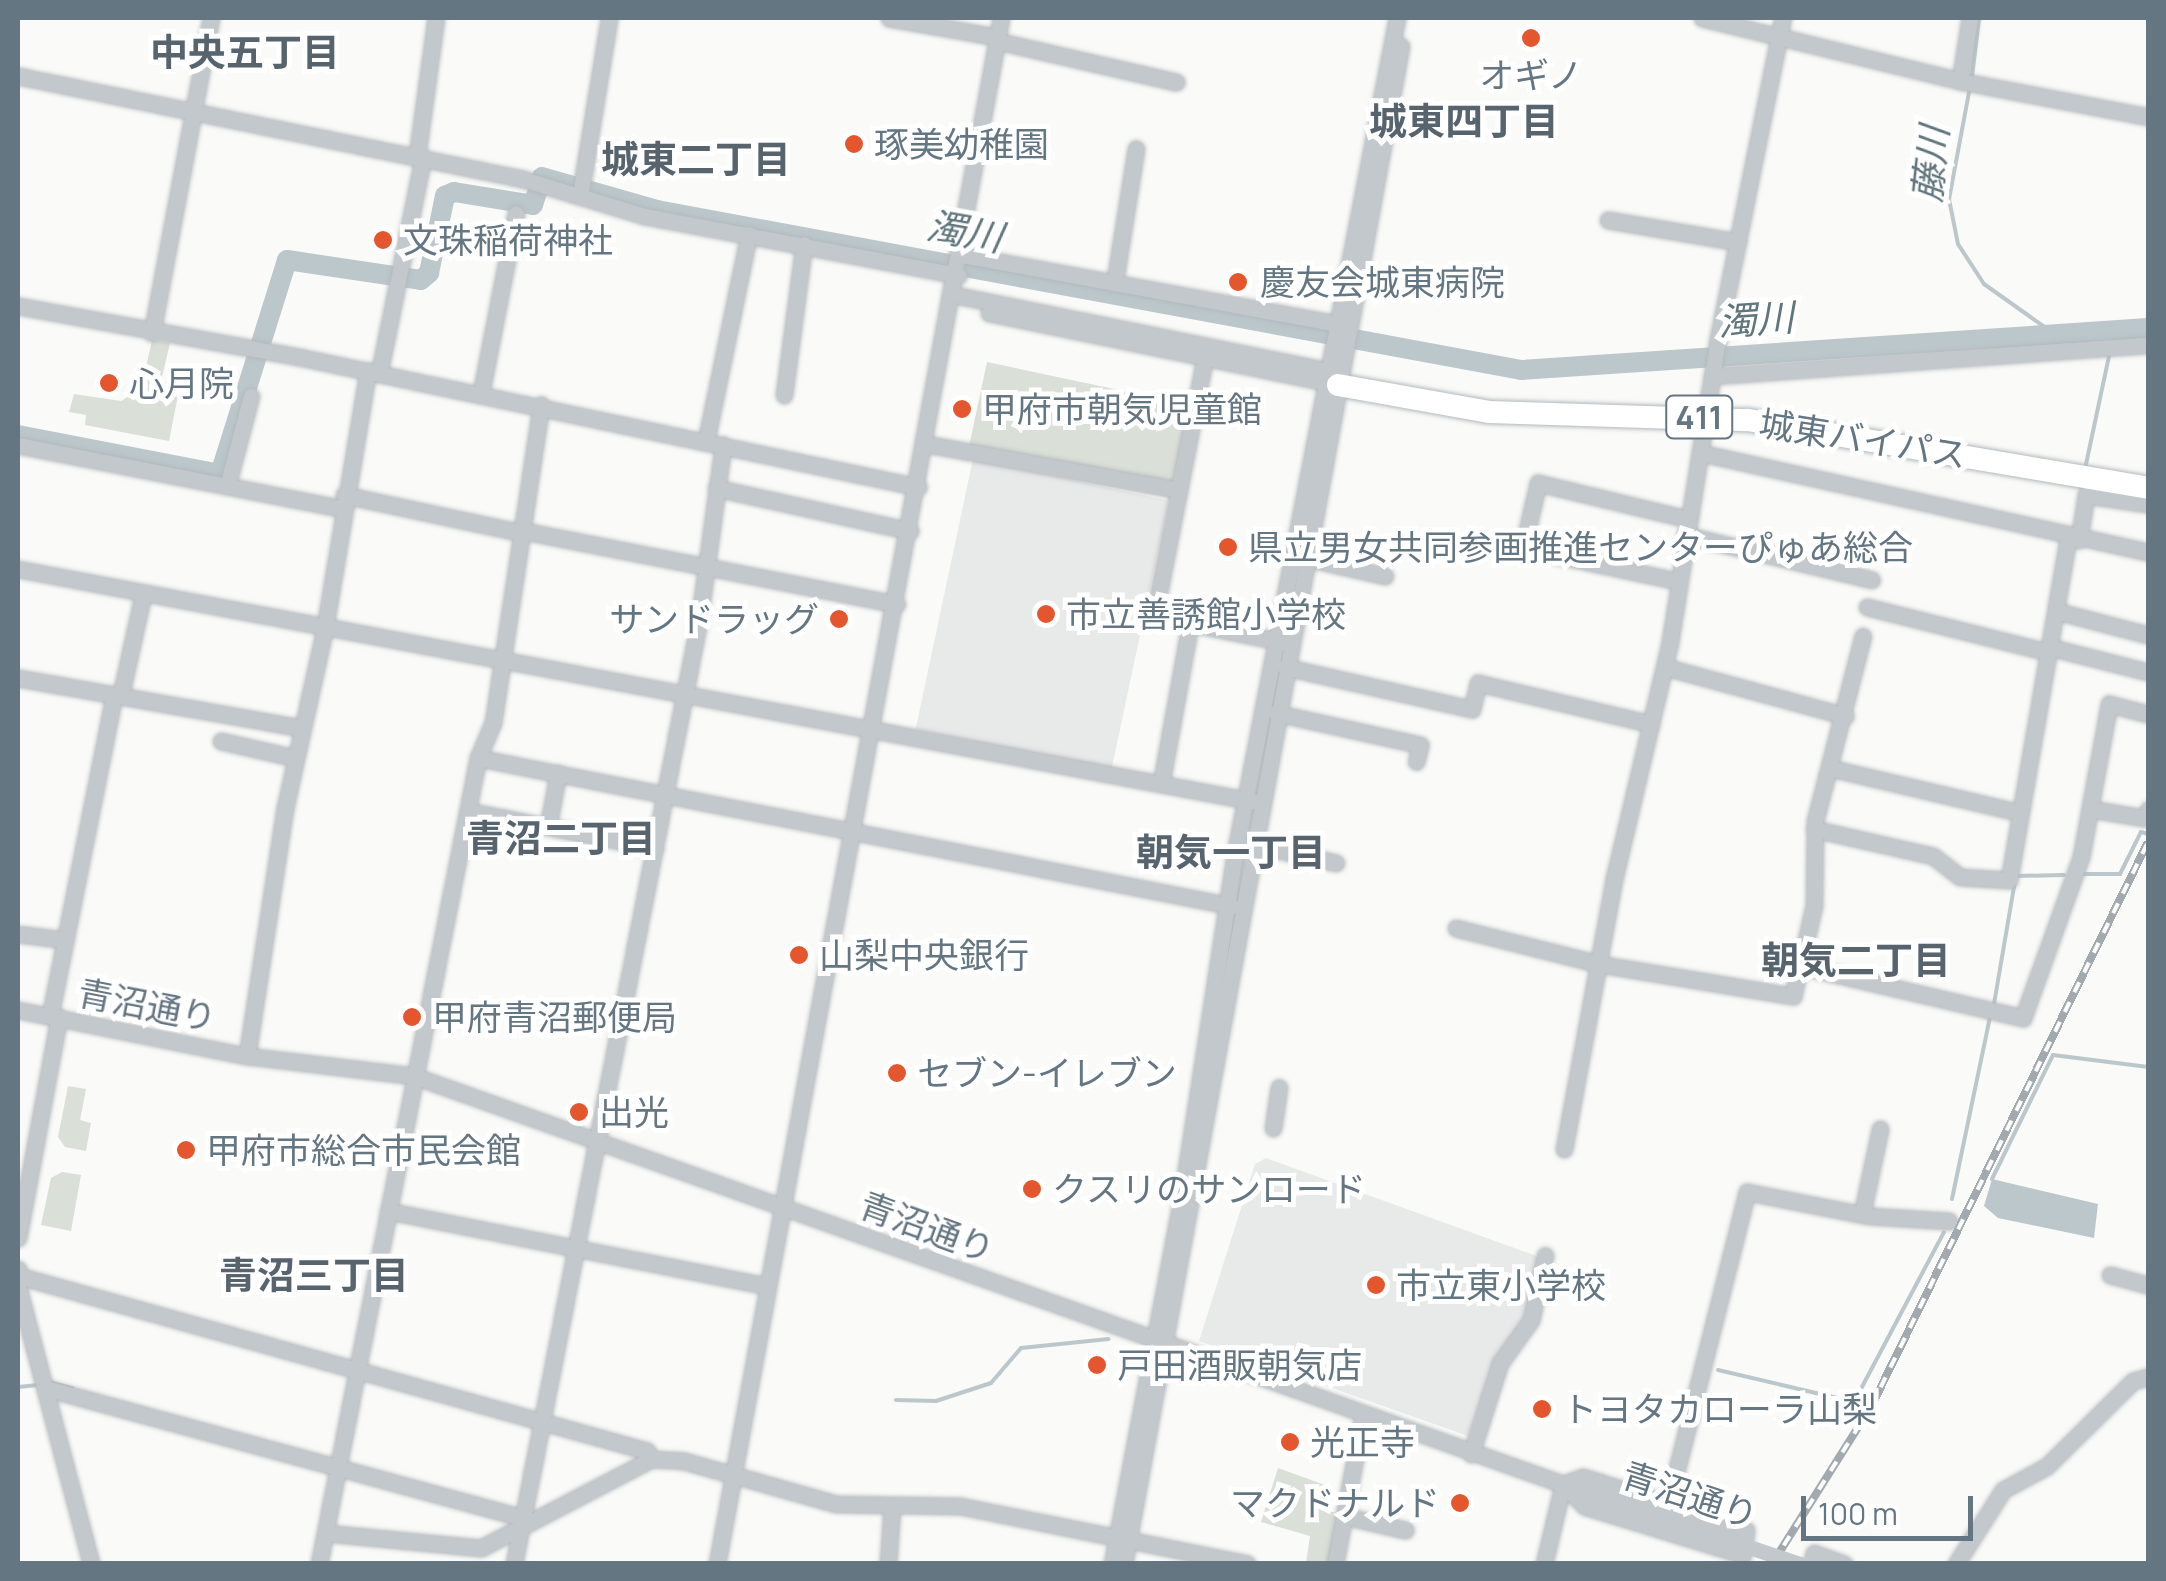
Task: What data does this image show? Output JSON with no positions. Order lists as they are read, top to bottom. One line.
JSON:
{"streets":{"highway":["411","城東バイパス"],"street":["青沼通り"]},"districts":["中央五丁目","城東四丁目","城東二丁目","青沼二丁目","朝気一丁目","朝気二丁目","青沼三丁目"],"water":["藤川","濁川"],"places":["オギノ","琢美幼稚園","文珠稲荷神社","慶友会城東病院","心月院","甲府市朝気児童館","県立男女共同参画推進センターぴゅあ総合","市立善誘館小学校","サンドラッグ","山梨中央銀行","甲府青沼郵便局","セブン-イレブン","出光","甲府市総合市民会館","クスリのサンロード","市立東小学校","戸田酒販朝気店","トヨタカローラ山梨","光正寺","マクドナルド"],"scale_bar":"100 m"}
